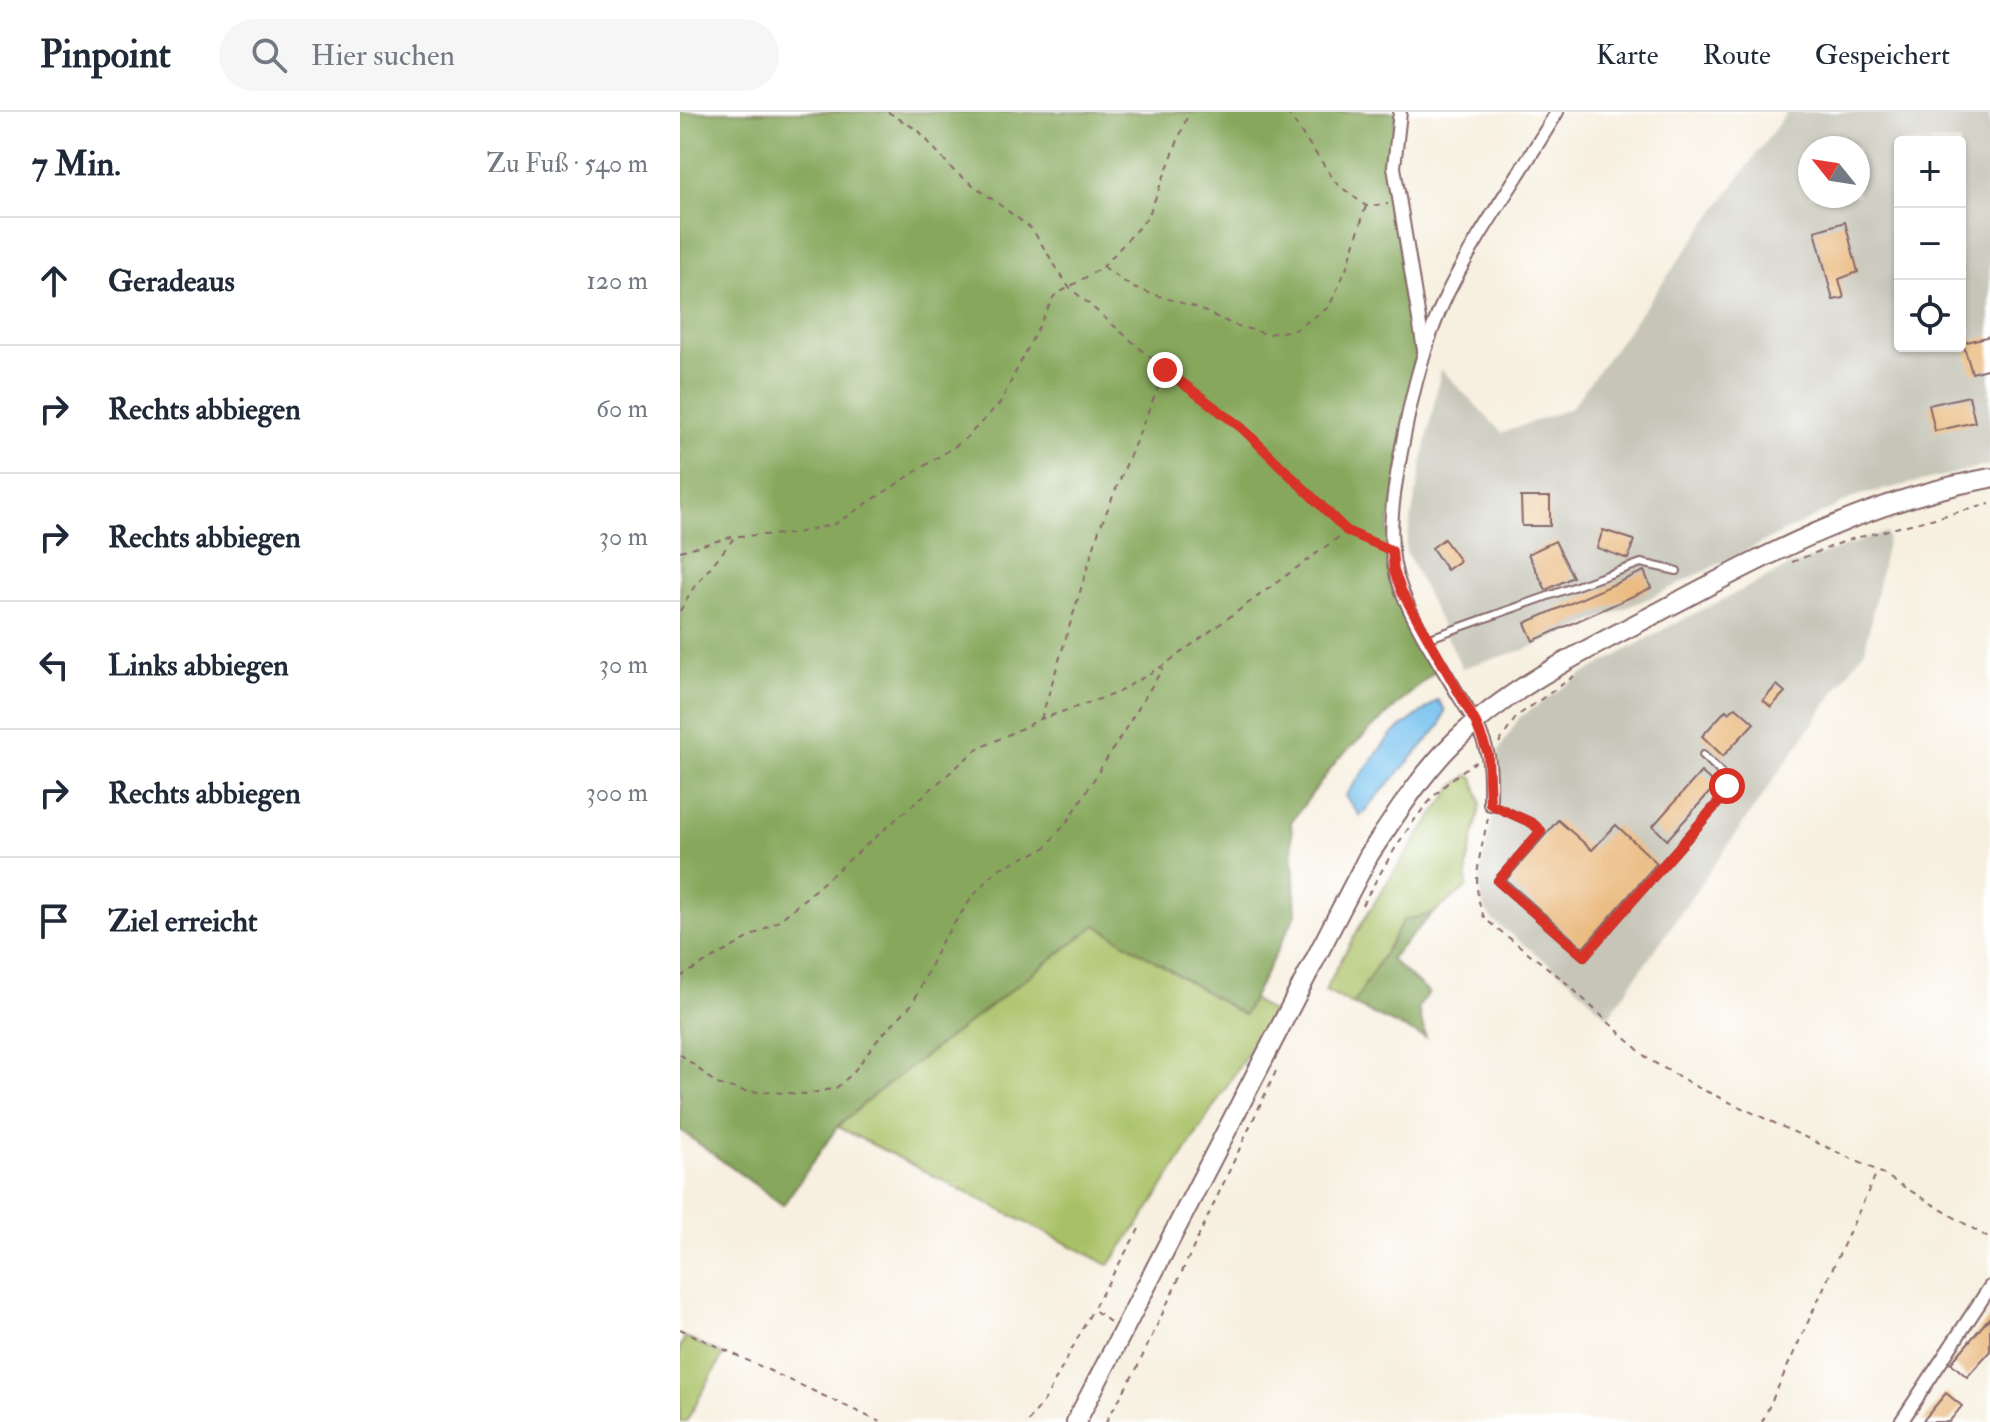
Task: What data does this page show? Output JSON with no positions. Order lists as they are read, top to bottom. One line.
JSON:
{"north":"top left","page":{"header":"Pinpoint","search":"Hier suchen","nav":["Karte","Route","Gespeichert"],"heading":["7 Min.","Zu Fuß · 540 m"],"map_buttons":["+","−"],"list":[["Geradeaus","120 m"],["Rechts abbiegen","60 m"],["Rechts abbiegen","30 m"],["Links abbiegen","30 m"],["Rechts abbiegen","300 m"],"Ziel erreicht"]}}
